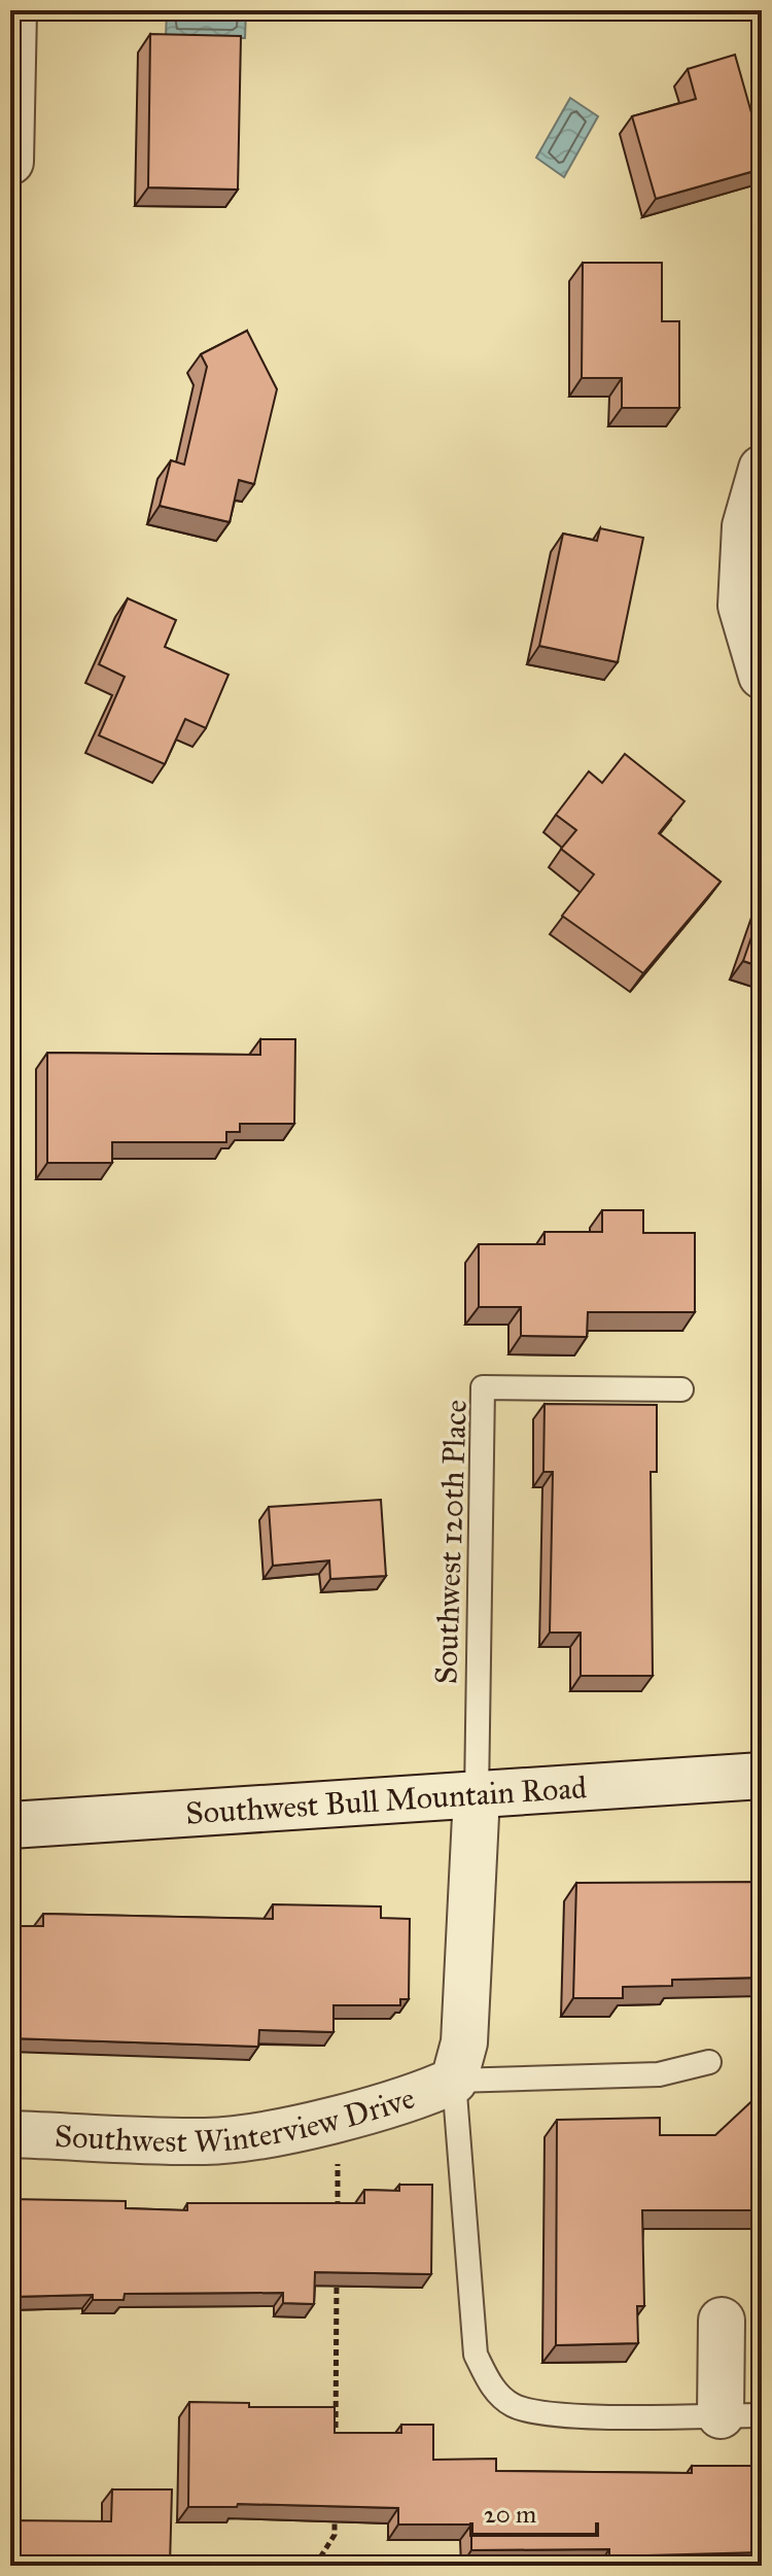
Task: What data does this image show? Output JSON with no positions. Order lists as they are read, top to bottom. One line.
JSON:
{"streets":{"street":["Southwest Bull Mountain Road","Southwest Winterview Drive"],"lane":["Southwest 120th Place"]},"crossings":[["Southwest 120th Place","Southwest Bull Mountain Road"]],"scale_bar":"20 m"}
